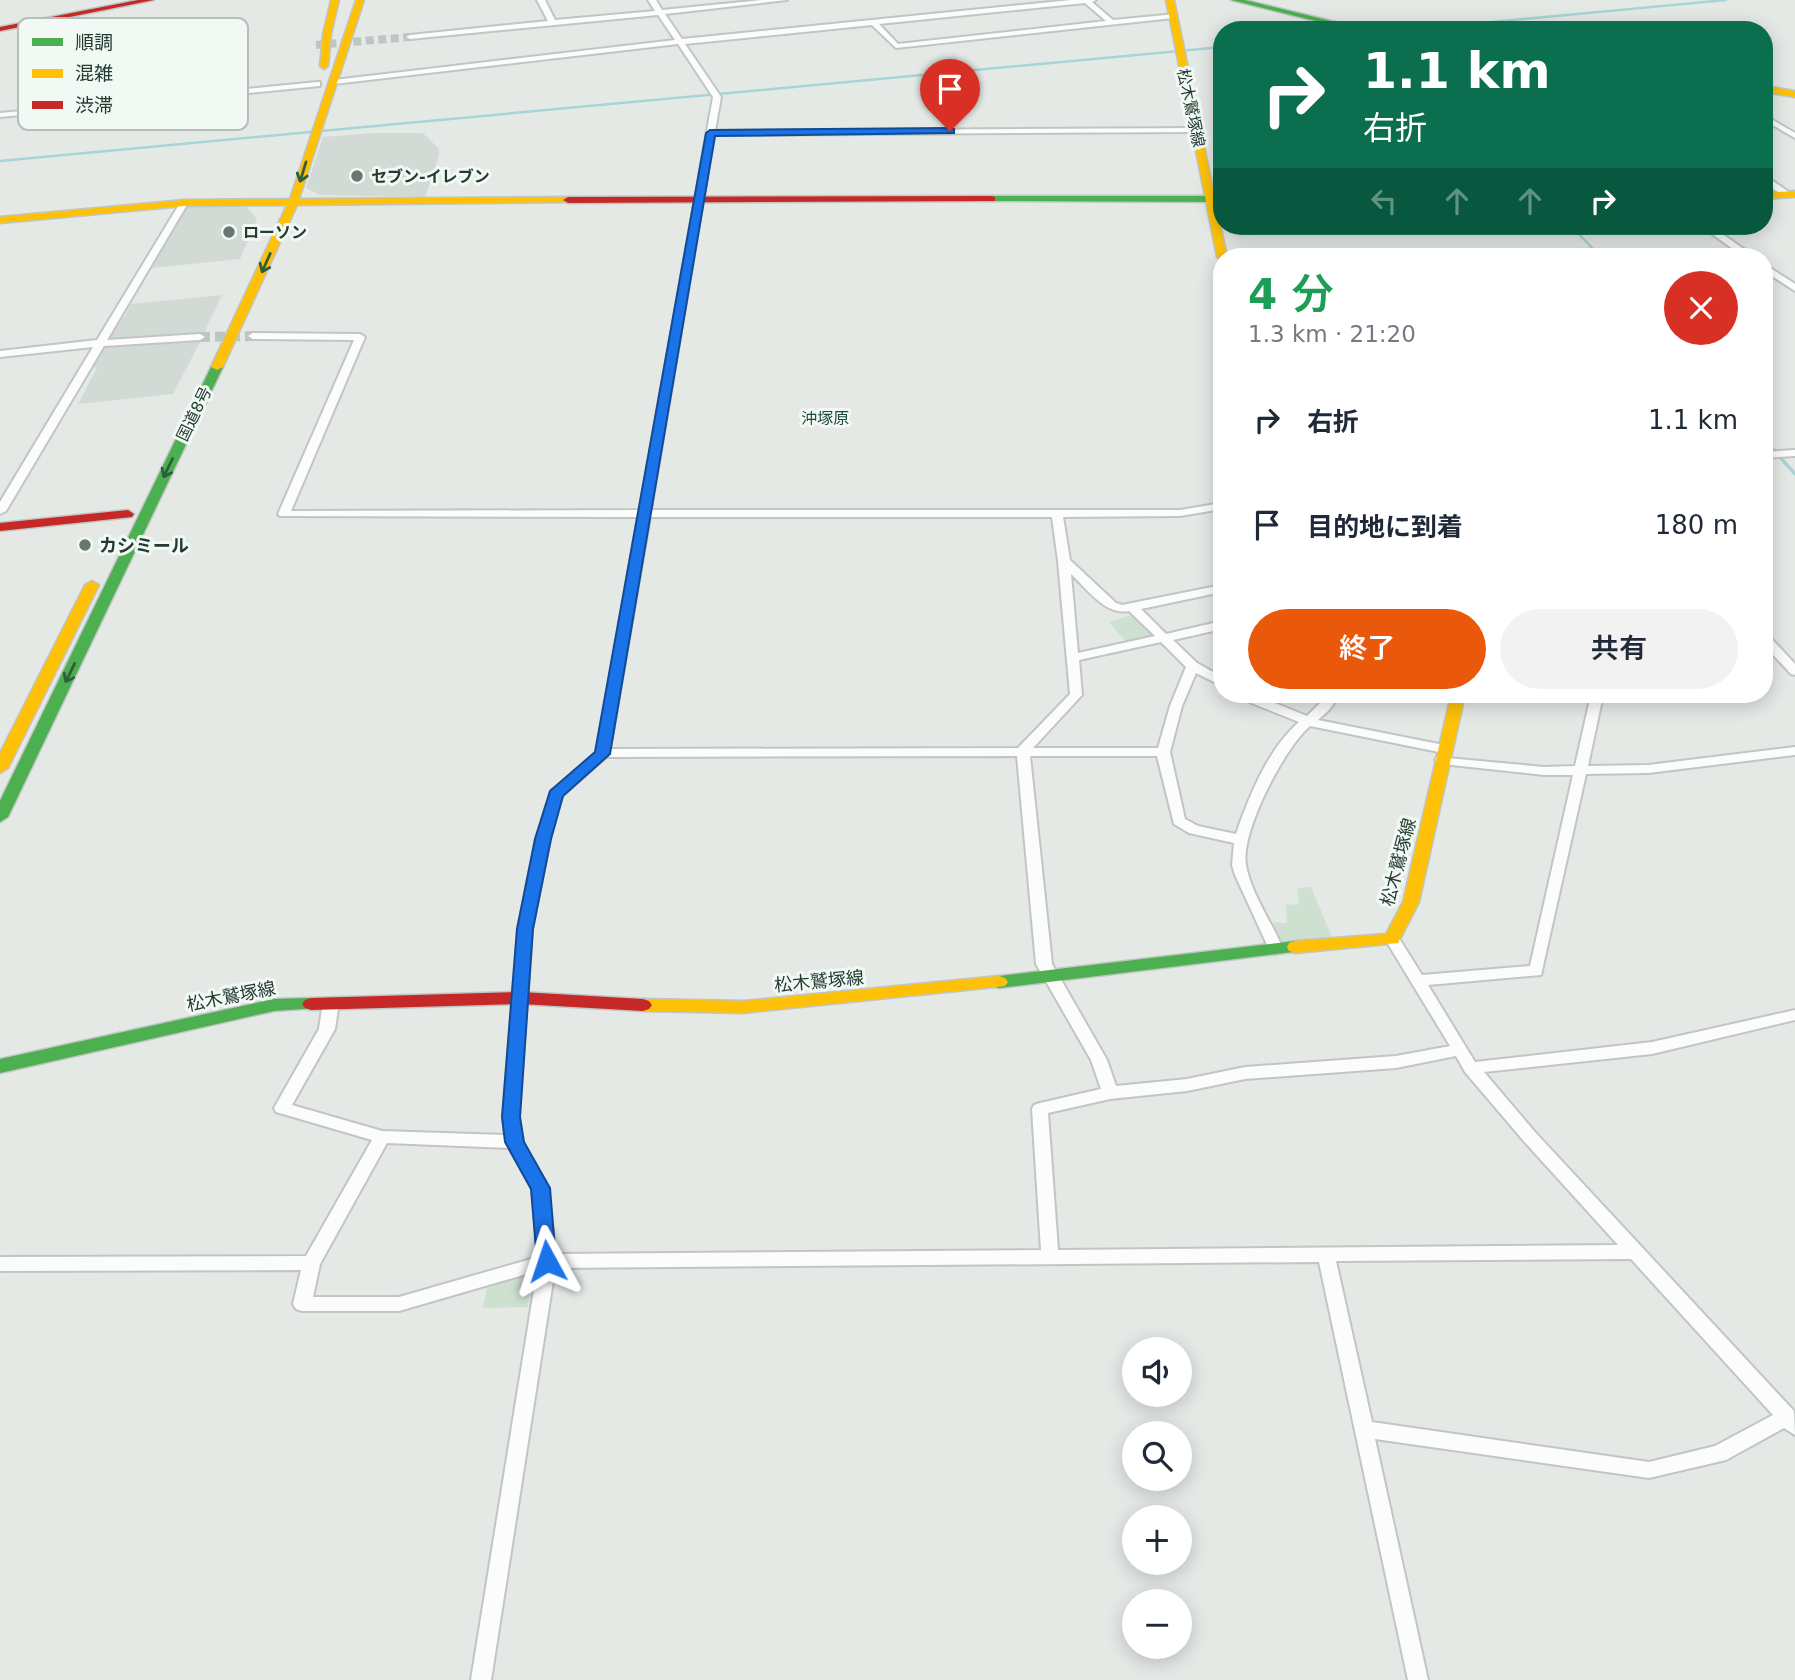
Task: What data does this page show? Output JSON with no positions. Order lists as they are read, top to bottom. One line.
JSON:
{"streets":{"main road":["松木鷲塚線","国道8号"]},"districts":["沖塚原"],"places":["セブン-イレブン","ローソン","カシミール"],"legend":["順調","混雑","渋滞"],"page":{"turn":["1.1 km","右折"],"heading":["4 分","1.3 km · 21:20"],"list":[{"name":"右折","value":"1.1 km"},{"name":"目的地に到着","value":"180 m"}],"buttons":["終了","共有"],"map_buttons":["+","−"]}}
